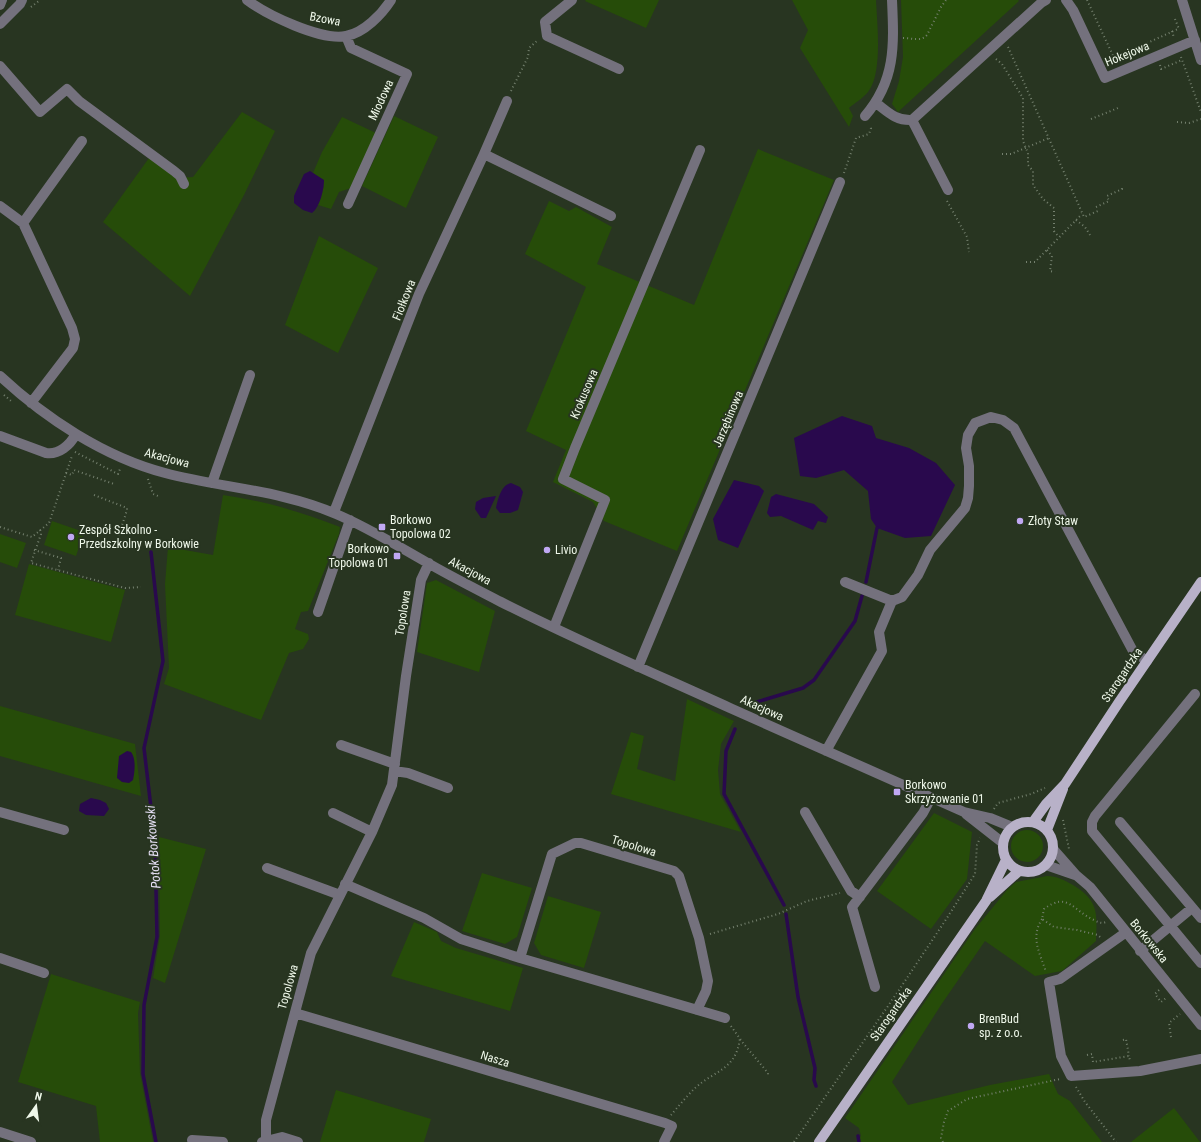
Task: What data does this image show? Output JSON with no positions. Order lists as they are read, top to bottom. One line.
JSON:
{"streets":{"main road":["Starogardzka"],"street":["Bzowa","Hokejowa","Miodowa","Fiołkowa","Krokusowa","Jarzębinowa","Akacjowa","Topolowa","Borkowska","Nasza"]},"crossings":[["Bzowa","Miodowa"],["Fiołkowa","Akacjowa"],["Krokusowa","Akacjowa"],["Jarzębinowa","Akacjowa"],["Akacjowa","Topolowa"],["Akacjowa","Starogardzka"],["Akacjowa","Borkowska"],["Topolowa","Nasza"],["Starogardzka","Borkowska"]],"water":["Potok Borkowski"],"places":{"other":["Złoty Staw","Zespół Szkolno - Przedszkolny w Borkowie","Livio","BrenBud sp. z o.o."],"transit":["Borkowo Topolowa 02","Borkowo Topolowa 01","Borkowo Skrzyżowanie 01"]},"north":"top"}
